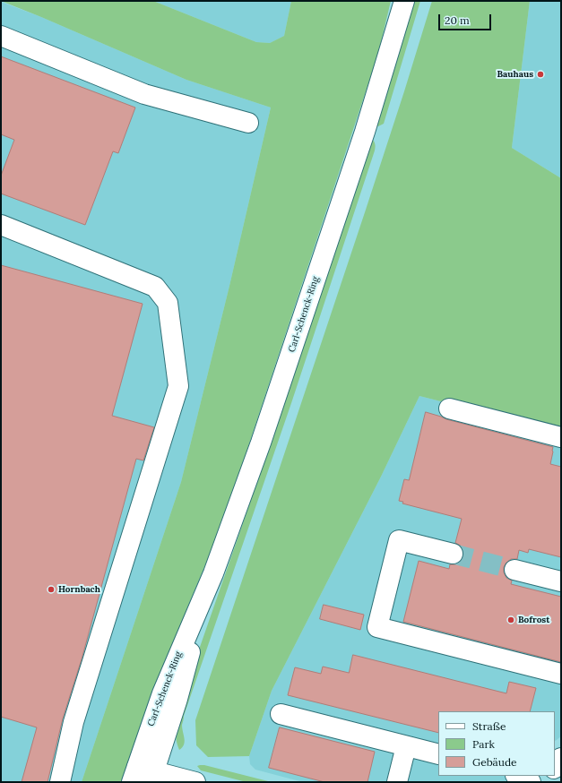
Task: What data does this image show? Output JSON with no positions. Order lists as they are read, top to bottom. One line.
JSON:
{"streets":{"main road":["Carl-Schenck-Ring"]},"places":["Bauhaus","Hornbach","Bofrost"],"legend":["Straße","Park","Gebäude"],"scale_bar":"20 m"}
